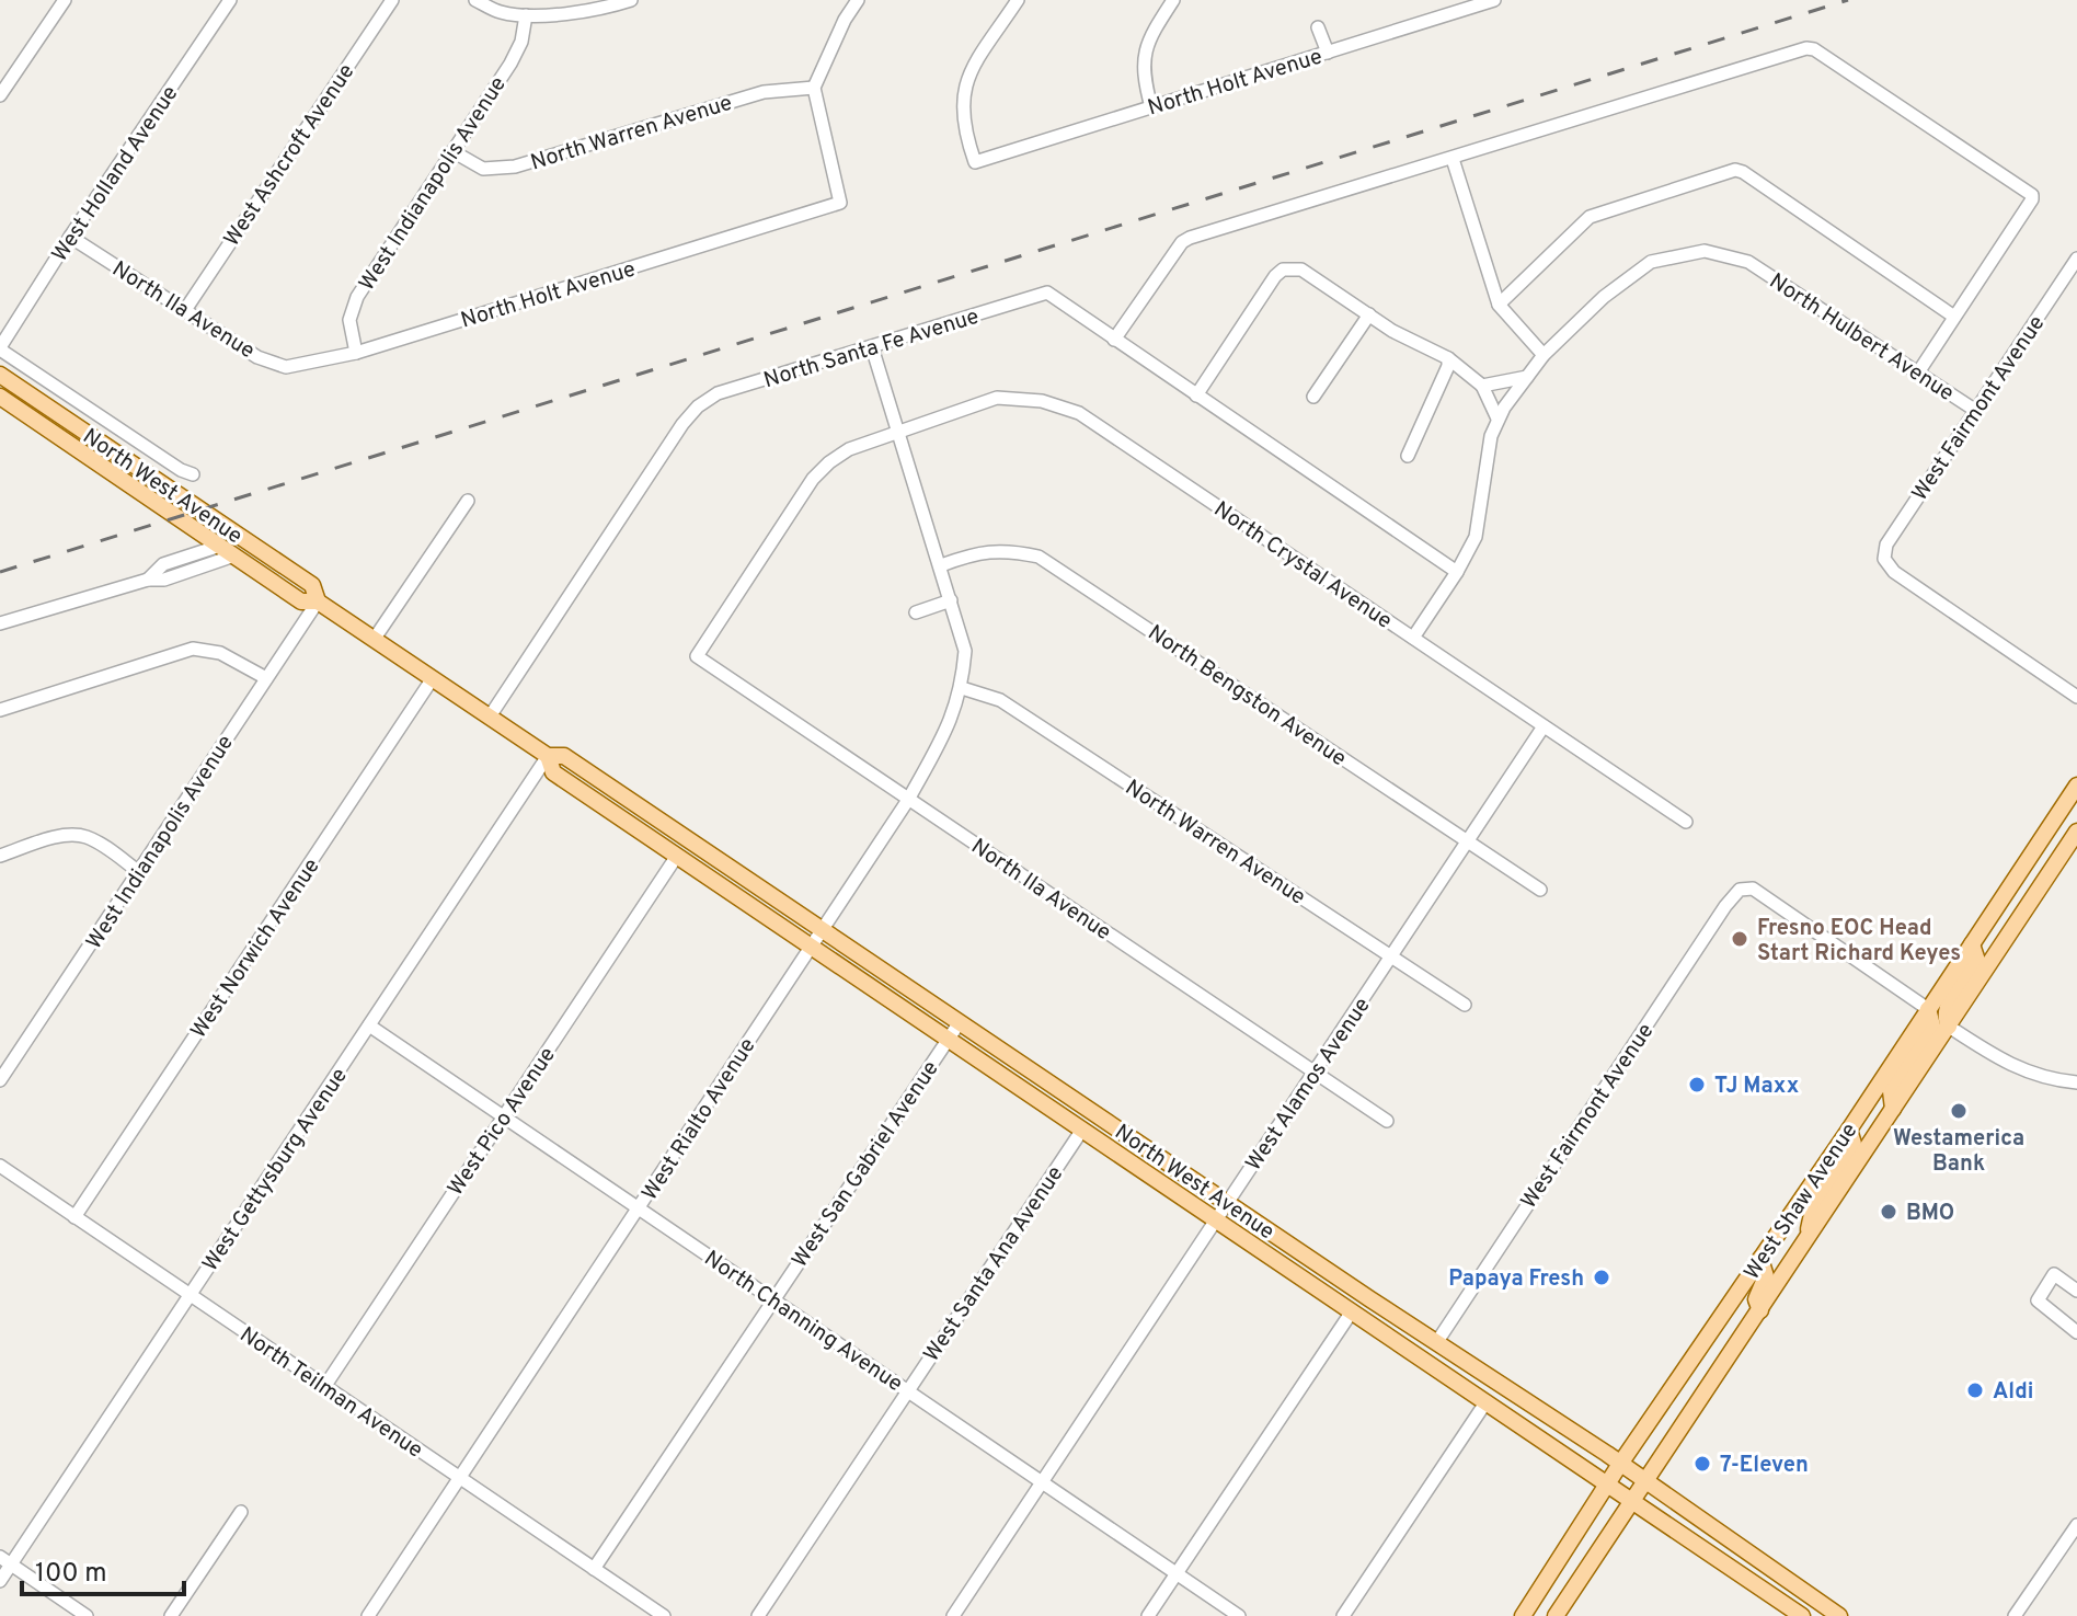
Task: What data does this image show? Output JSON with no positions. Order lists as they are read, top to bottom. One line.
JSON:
{"streets":{"main road":["North West Avenue","West Shaw Avenue"],"street":["North Holt Avenue","North Warren Avenue","West Ashcroft Avenue","West Holland Avenue","West Indianapolis Avenue","North Ila Avenue","North Hulbert Avenue","North Santa Fe Avenue","West Fairmont Avenue","North Crystal Avenue","North Bengston Avenue","West Norwich Avenue","West Alamos Avenue","West Rialto Avenue","West Pico Avenue","West San Gabriel Avenue","West Gettysburg Avenue","West Santa Ana Avenue","North Channing Avenue","North Teilman Avenue"]},"crossings":[["North Holt Avenue","North Warren Avenue"],["North Holt Avenue","West Indianapolis Avenue"],["North Holt Avenue","North Ila Avenue"],["North Warren Avenue","West Indianapolis Avenue"],["North Warren Avenue","West Alamos Avenue"],["North Warren Avenue","West Rialto Avenue"],["West Ashcroft Avenue","North Ila Avenue"],["West Holland Avenue","North Ila Avenue"],["West Indianapolis Avenue","North Ila Avenue"],["West Indianapolis Avenue","North West Avenue"],["North Ila Avenue","North Crystal Avenue"],["North Ila Avenue","West Alamos Avenue"],["North Ila Avenue","West Rialto Avenue"],["North Hulbert Avenue","West Fairmont Avenue"],["North Santa Fe Avenue","North West Avenue"],["North Santa Fe Avenue","West Rialto Avenue"],["West Fairmont Avenue","North West Avenue"],["West Fairmont Avenue","West Shaw Avenue"],["North West Avenue","West Norwich Avenue"],["North West Avenue","West Alamos Avenue"],["North West Avenue","West Rialto Avenue"],["North West Avenue","West Pico Avenue"],["North West Avenue","West San Gabriel Avenue"],["North West Avenue","West Gettysburg Avenue"],["North West Avenue","West Shaw Avenue"],["North West Avenue","West Santa Ana Avenue"],["North Crystal Avenue","West Alamos Avenue"],["North Crystal Avenue","West Rialto Avenue"],["North Bengston Avenue","West Alamos Avenue"],["North Bengston Avenue","West Rialto Avenue"],["West Norwich Avenue","North Teilman Avenue"],["West Alamos Avenue","North Channing Avenue"],["West Rialto Avenue","North Channing Avenue"],["West Rialto Avenue","North Teilman Avenue"],["West Pico Avenue","North Channing Avenue"],["West Pico Avenue","North Teilman Avenue"],["West San Gabriel Avenue","North Channing Avenue"],["West San Gabriel Avenue","North Teilman Avenue"],["West Gettysburg Avenue","North Channing Avenue"],["West Gettysburg Avenue","North Teilman Avenue"],["West Santa Ana Avenue","North Channing Avenue"]],"places":["Fresno EOC Head Start Richard Keyes","TJ Maxx","Westamerica Bank","BMO","Papaya Fresh","Aldi","7-Eleven"],"scale_bar":"100 m"}
